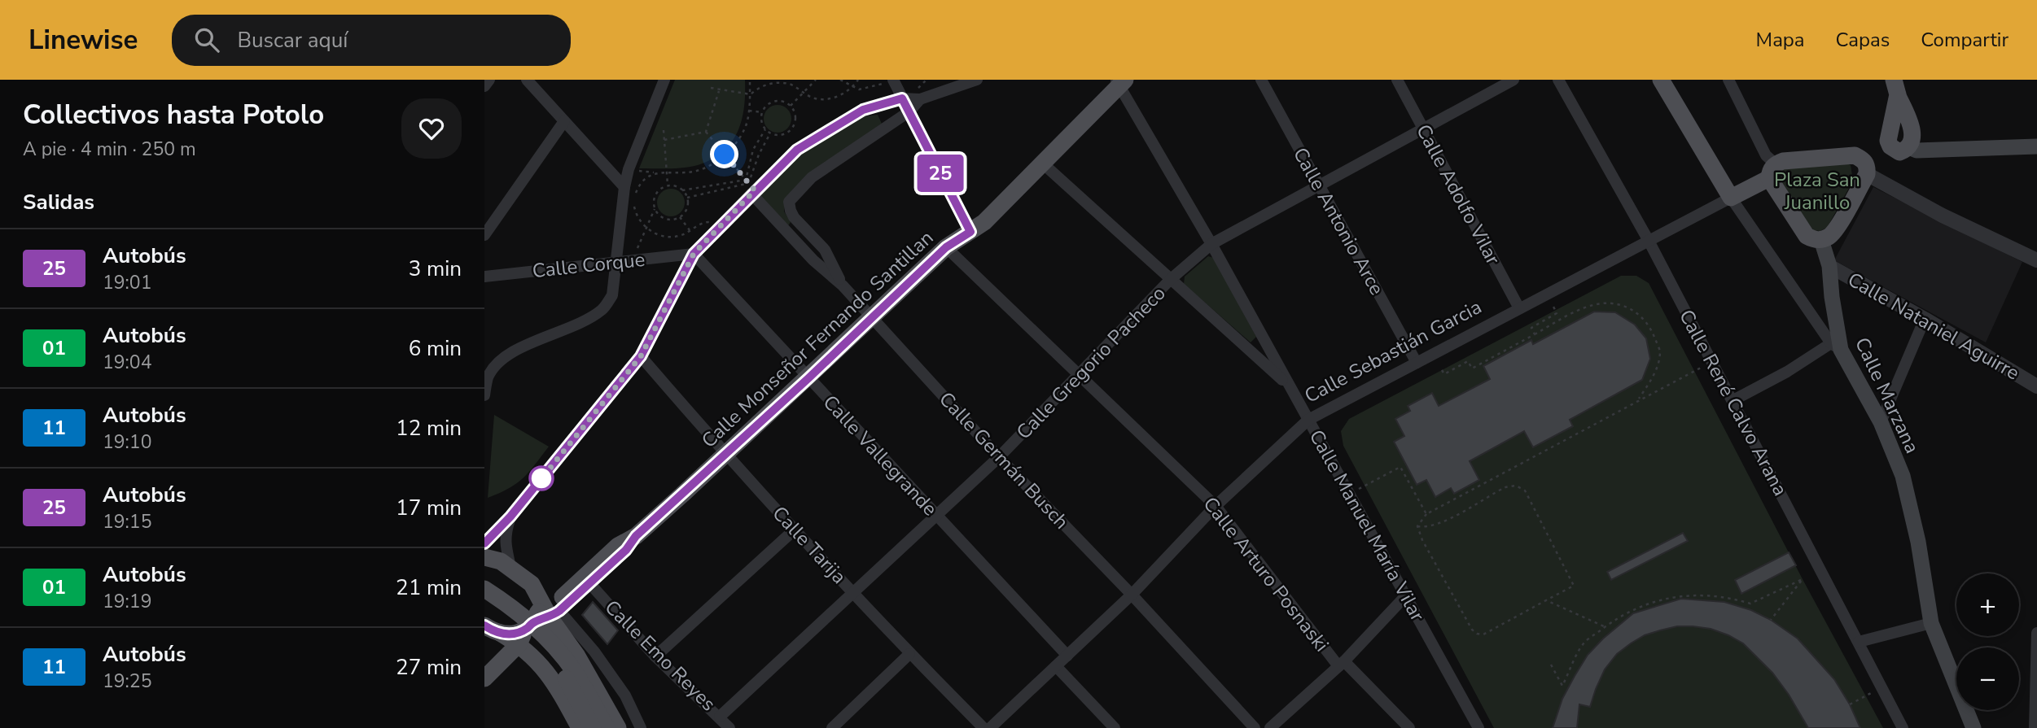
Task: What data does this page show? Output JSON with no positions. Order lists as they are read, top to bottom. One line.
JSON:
{"streets":{"main road":["Calle Monseñor Fernando Santillan","Calle Sebastián Garcia","Calle Marzana"],"street":["Calle Adolfo Vilar","Calle Antonio Arce","Calle Corque","Calle Nataniel Aguirre","Calle Gregorio Pacheco","Calle René Calvo Arana","Calle Vallegrande","Calle Germán Busch","Calle Manuel María Vilar","Calle Tarija","Calle Arturo Posnaski","Calle Emo Reyes"]},"crossings":[["Calle Adolfo Vilar","Calle Sebastián Garcia"],["Calle Adolfo Vilar","Calle Gregorio Pacheco"],["Calle Antonio Arce","Calle Sebastián Garcia"],["Calle Antonio Arce","Calle Gregorio Pacheco"],["Calle Corque","Calle Vallegrande"],["Calle Nataniel Aguirre","Calle Marzana"],["Calle Monseñor Fernando Santillan","Calle Vallegrande"],["Calle Monseñor Fernando Santillan","Calle Germán Busch"],["Calle Monseñor Fernando Santillan","Calle Manuel María Vilar"],["Calle Monseñor Fernando Santillan","Calle Tarija"],["Calle Monseñor Fernando Santillan","Calle Arturo Posnaski"],["Calle Monseñor Fernando Santillan","Calle Emo Reyes"],["Calle Sebastián Garcia","Calle René Calvo Arana"],["Calle Sebastián Garcia","Calle Vallegrande"],["Calle Sebastián Garcia","Calle Germán Busch"],["Calle Sebastián Garcia","Calle Manuel María Vilar"],["Calle Sebastián Garcia","Calle Arturo Posnaski"],["Calle Gregorio Pacheco","Calle Vallegrande"],["Calle Gregorio Pacheco","Calle Germán Busch"],["Calle Gregorio Pacheco","Calle Manuel María Vilar"],["Calle Gregorio Pacheco","Calle Tarija"],["Calle Gregorio Pacheco","Calle Arturo Posnaski"],["Calle Gregorio Pacheco","Calle Emo Reyes"]],"parks":["Plaza San Juanillo"],"lines":["bus line 25"],"page":{"header":"Linewise","search":"Buscar aquí","nav":["Mapa","Capas","Compartir"],"heading":[["Collectivos hasta Potolo","A pie · 4 min · 250 m"],"Salidas"],"on_map":"25","list":[{"mark":"25","name":"Autobús","note":"19:01","value":"3 min"},{"mark":"01","name":"Autobús","note":"19:04","value":"6 min"},{"mark":"11","name":"Autobús","note":"19:10","value":"12 min"},{"mark":"25","name":"Autobús","note":"19:15","value":"17 min"},{"mark":"01","name":"Autobús","note":"19:19","value":"21 min"},{"mark":"11","name":"Autobús","note":"19:25","value":"27 min"}],"map_buttons":["+","−"]}}
